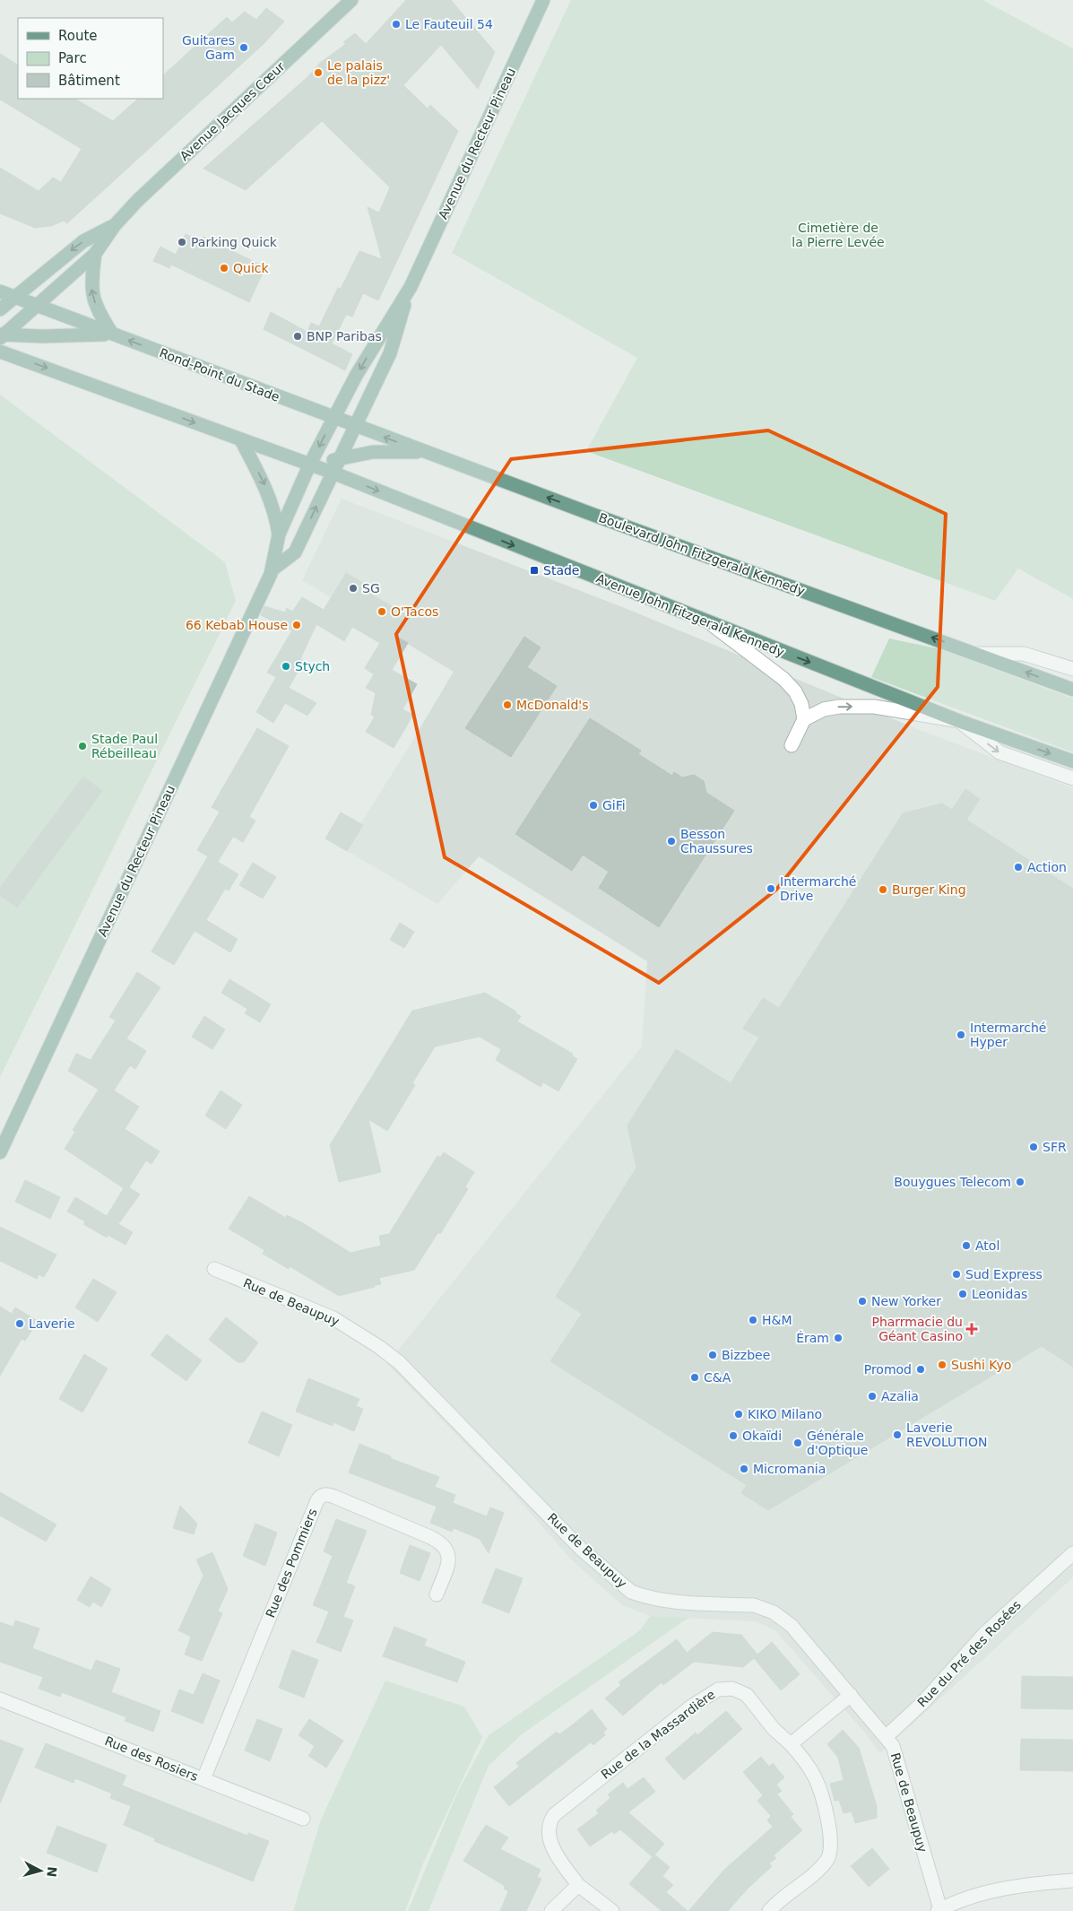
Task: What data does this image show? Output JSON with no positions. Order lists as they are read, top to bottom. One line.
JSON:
{"streets":{"main road":["Avenue Jacques Cœur","Avenue du Recteur Pineau","Rond-Point du Stade","Boulevard John Fitzgerald Kennedy","Avenue John Fitzgerald Kennedy"],"street":["Rue de Beaupuy","Rue des Pommiers","Rue du Pré des Rosées","Rue de la Massardière","Rue des Rosiers"]},"crossings":[["Avenue Jacques Cœur","Rond-Point du Stade"],["Avenue du Recteur Pineau","Rond-Point du Stade"],["Avenue du Recteur Pineau","Avenue John Fitzgerald Kennedy"],["Rond-Point du Stade","Boulevard John Fitzgerald Kennedy"],["Rue de Beaupuy","Rue du Pré des Rosées"],["Rue des Pommiers","Rue des Rosiers"]],"one_way":["Boulevard John Fitzgerald Kennedy","Avenue John Fitzgerald Kennedy"],"parks":["Cimetière de la Pierre Levée"],"places":{"other":["Le Fauteuil 54","Guitares Gam","Le palais de la pizz'","Parking Quick","Quick","BNP Paribas","SG","O'Tacos","66 Kebab House","Stych","McDonald's","Stade Paul Rébeilleau","GiFi","Besson Chaussures","Action","Intermarché Drive","Burger King","Intermarché Hyper","SFR","Bouygues Telecom","Atol","Sud Express","Leonidas","New Yorker","H&M","Laverie","Éram","Bizzbee","Sushi Kyo","Promod","C&A","Azalia","KIKO Milano","Laverie REVOLUTION","Okaïdi","Générale d'Optique","Micromania"],"transit":["Stade"],"health":["Pharrmacie du Géant Casino"]},"legend":["Route","Parc","Bâtiment"],"north":"right"}
